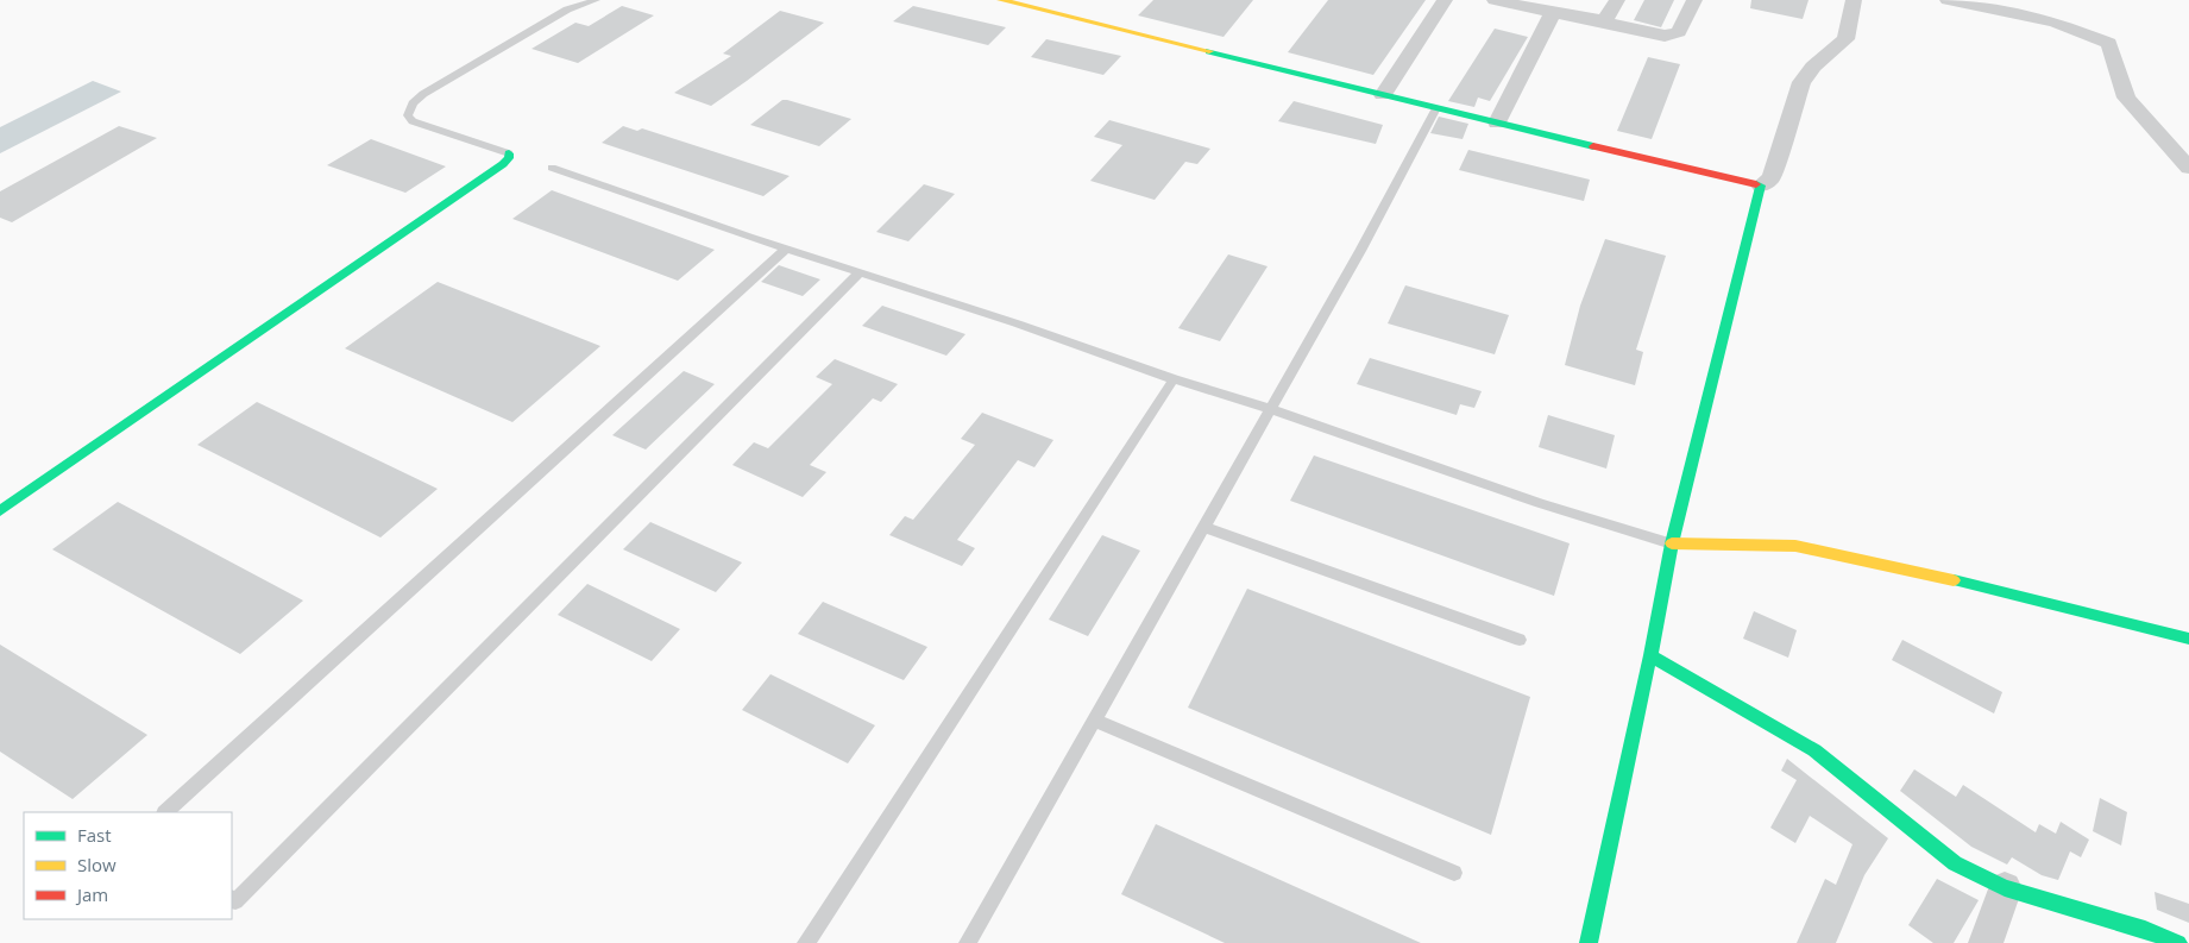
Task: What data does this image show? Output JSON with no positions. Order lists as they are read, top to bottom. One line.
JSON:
{"legend":["Fast","Slow","Jam"]}
